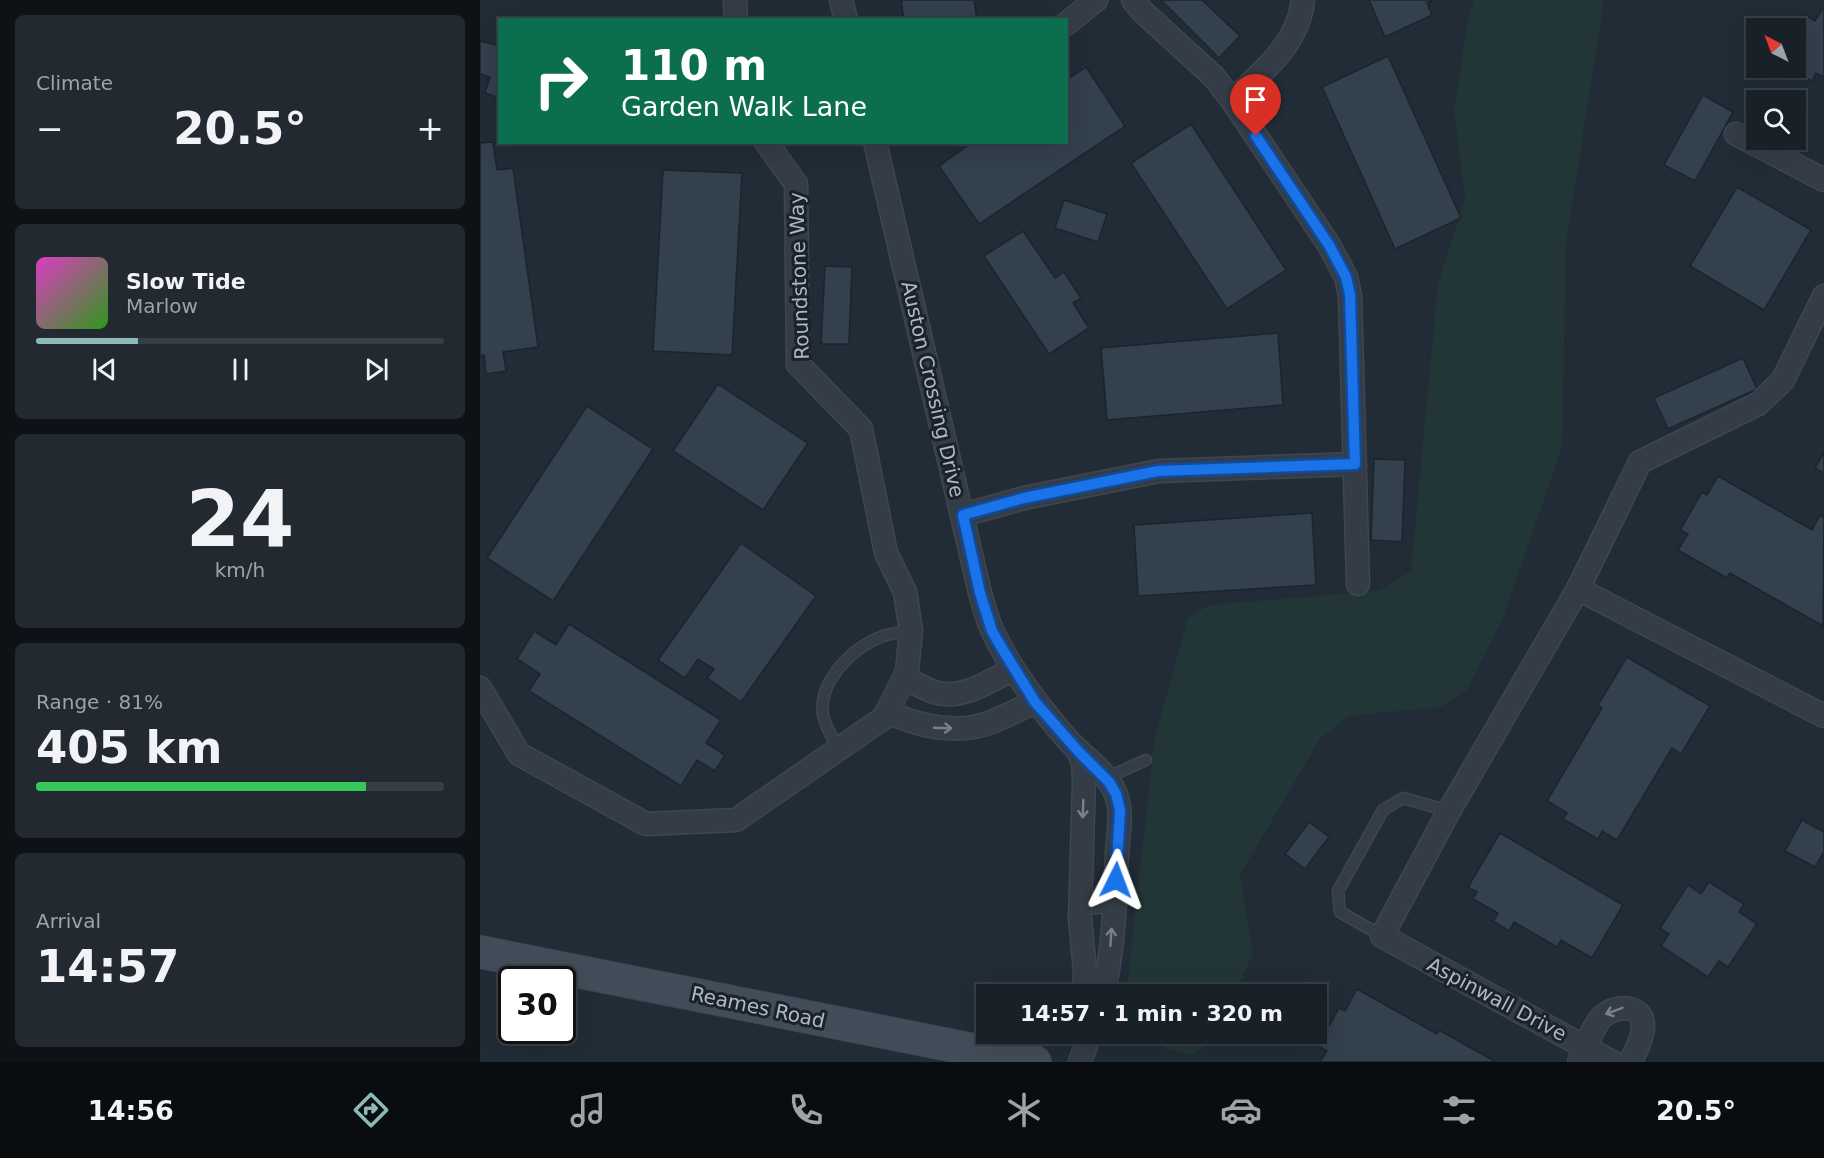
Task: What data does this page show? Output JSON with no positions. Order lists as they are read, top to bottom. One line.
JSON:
{"streets":{"main road":["Reames Road"],"street":["Roundstone Way","Auston Crossing Drive","Aspinwall Drive"]},"north":"top left","page":{"tile":["Climate",["24","km/h"],["Range · 81%","405 km"],["Arrival","14:57"]],"turn":["110 m","Garden Walk Lane"],"heat":["−","20.5°","+"],"song":["Slow Tide","Marlow"],"limit":"30","trip":"14:57 · 1 min · 320 m","tabs":["14:56","20.5°"]}}
